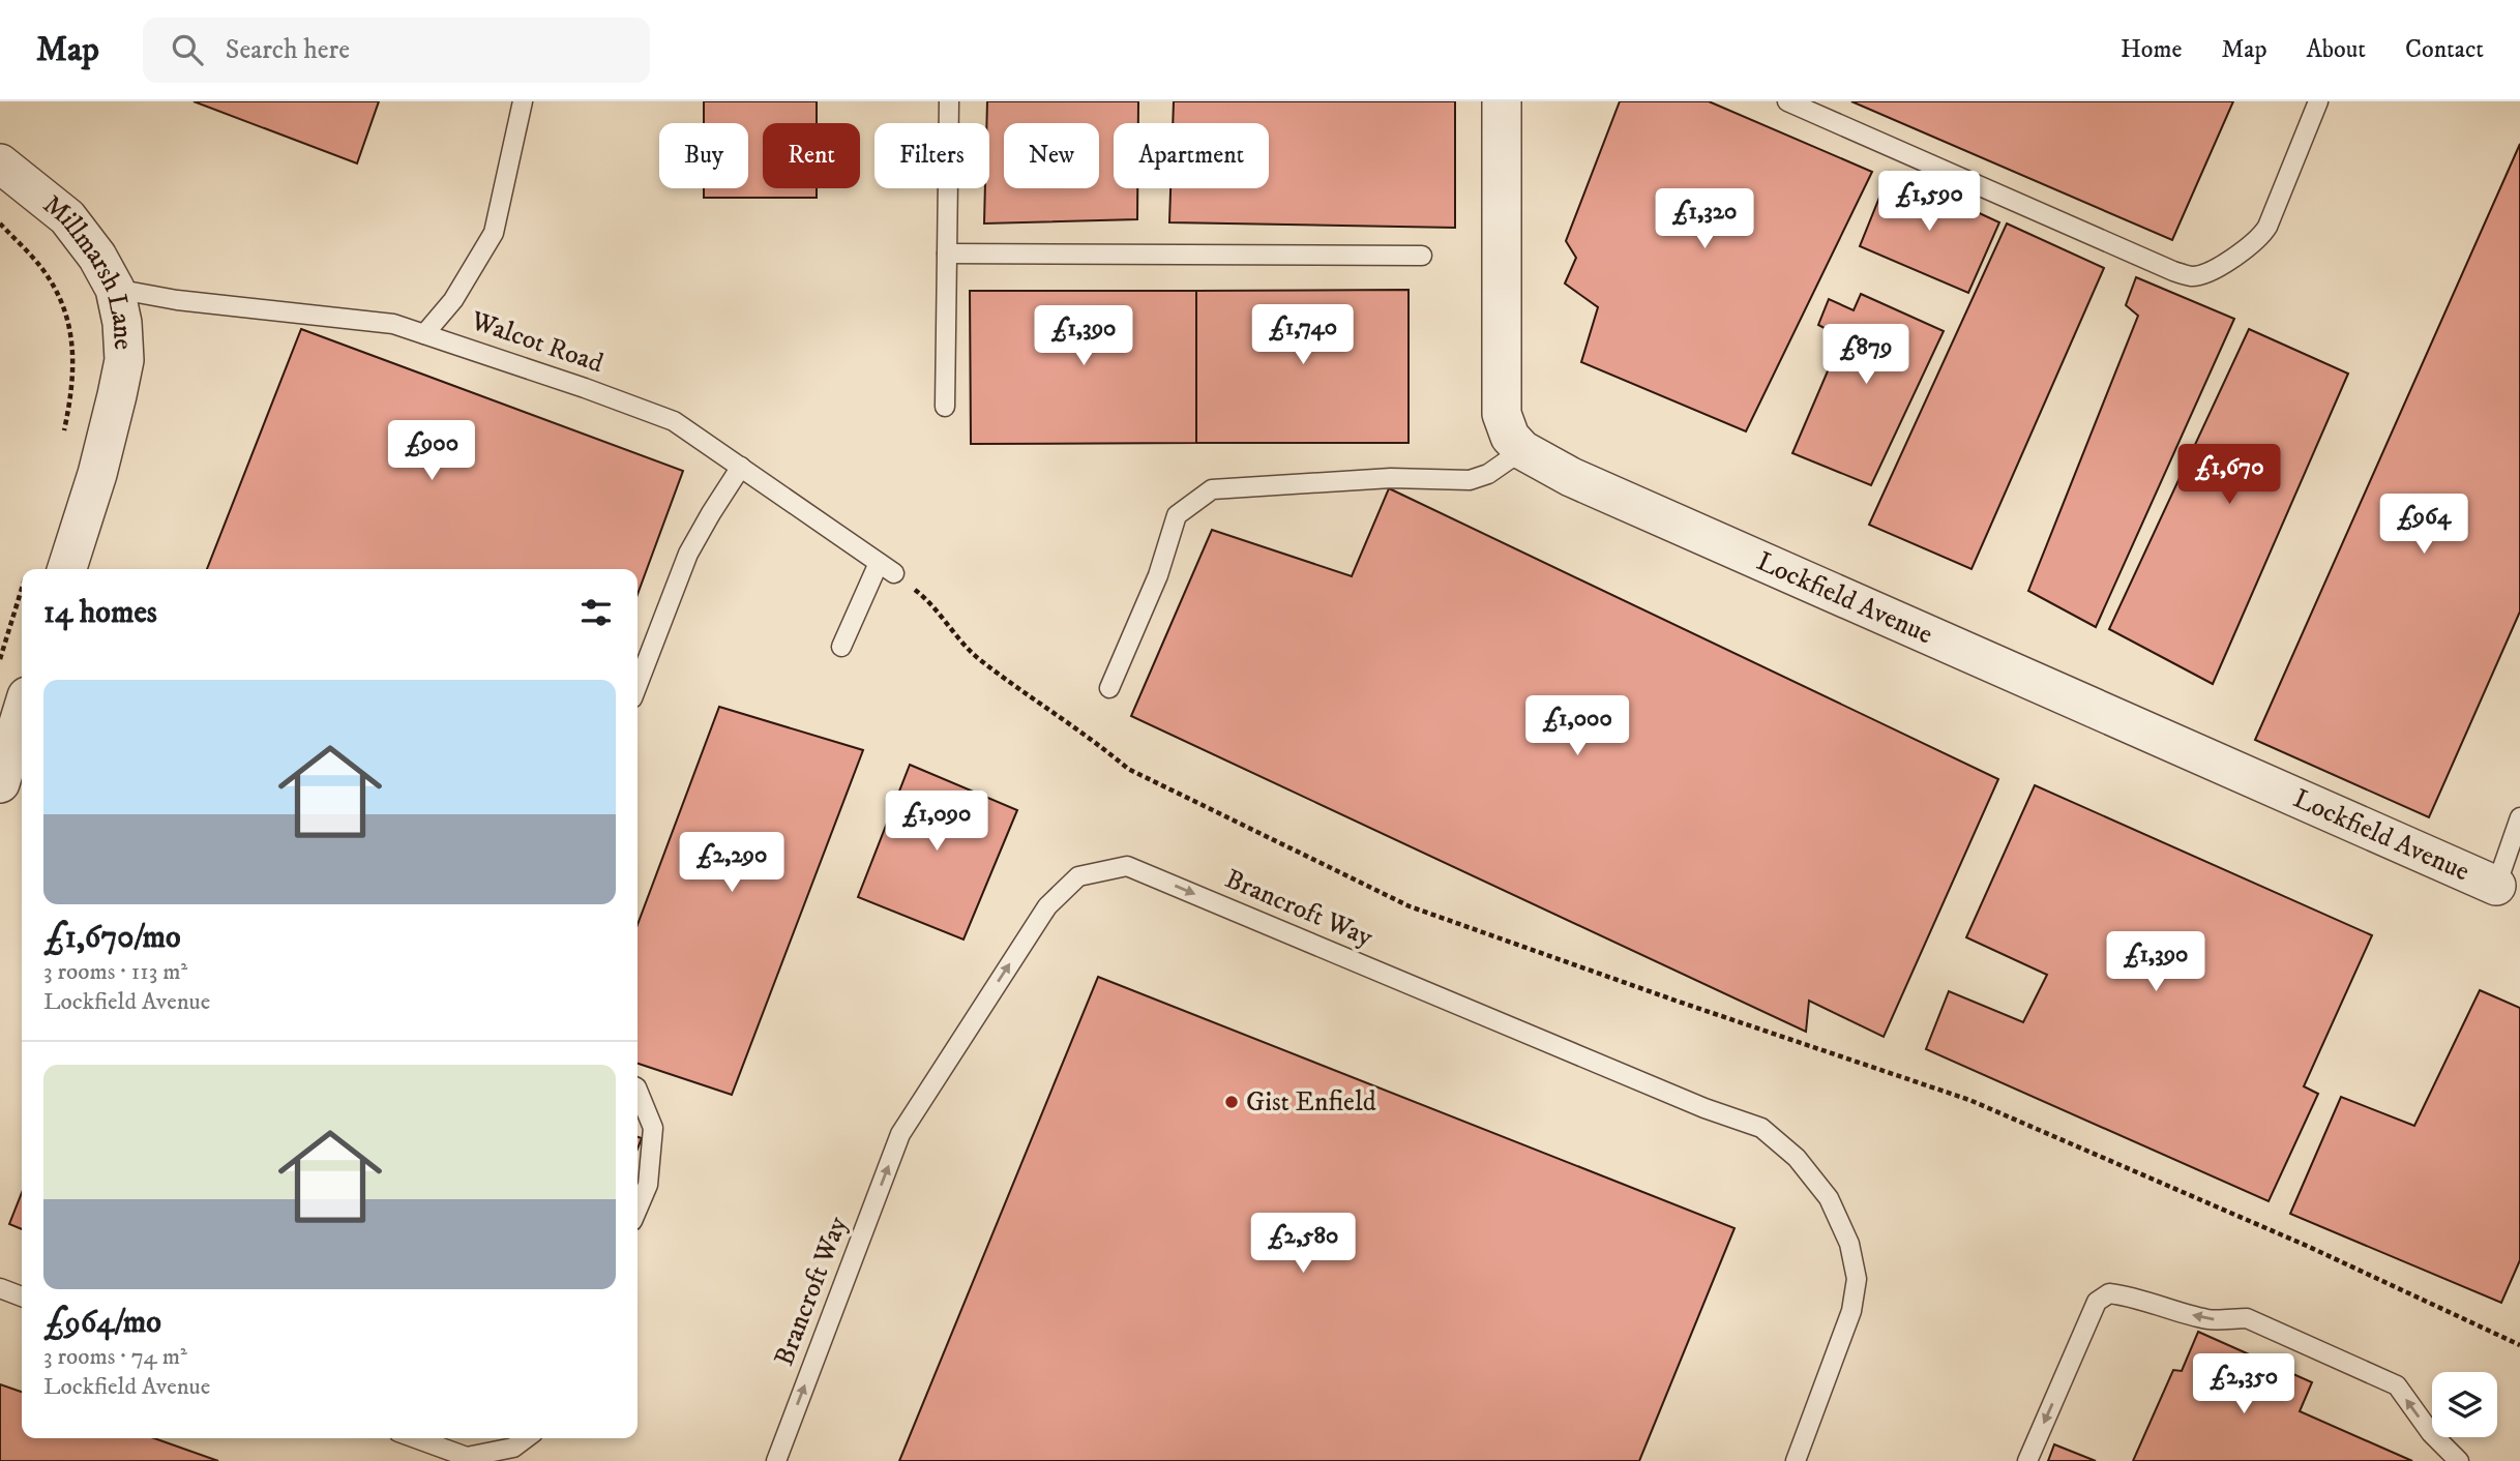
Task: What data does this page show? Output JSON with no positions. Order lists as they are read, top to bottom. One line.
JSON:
{"streets":{"street":["Millmarsh Lane","Lockfield Avenue"],"lane":["Walcot Road","Brancroft Way"]},"crossings":[["Millmarsh Lane","Walcot Road"]],"places":["Gist Enfield"],"page":{"header":"Map","search":"Search here","nav":["Home","Map","About","Contact"],"chip":["Buy","Rent","Filters","New","Apartment"],"price":["£1,590","£1,320","£1,740","£1,390","£879","£900","£1,670","£964","£1,000","£1,090","£2,290","£1,390","£2,580","£2,350"],"heading":"14 homes","list":[{"name":"£1,670/mo","note":"3 rooms · 113 m² · Lockfield Avenue"},{"name":"£964/mo","note":"3 rooms · 74 m² · Lockfield Avenue"}]}}
